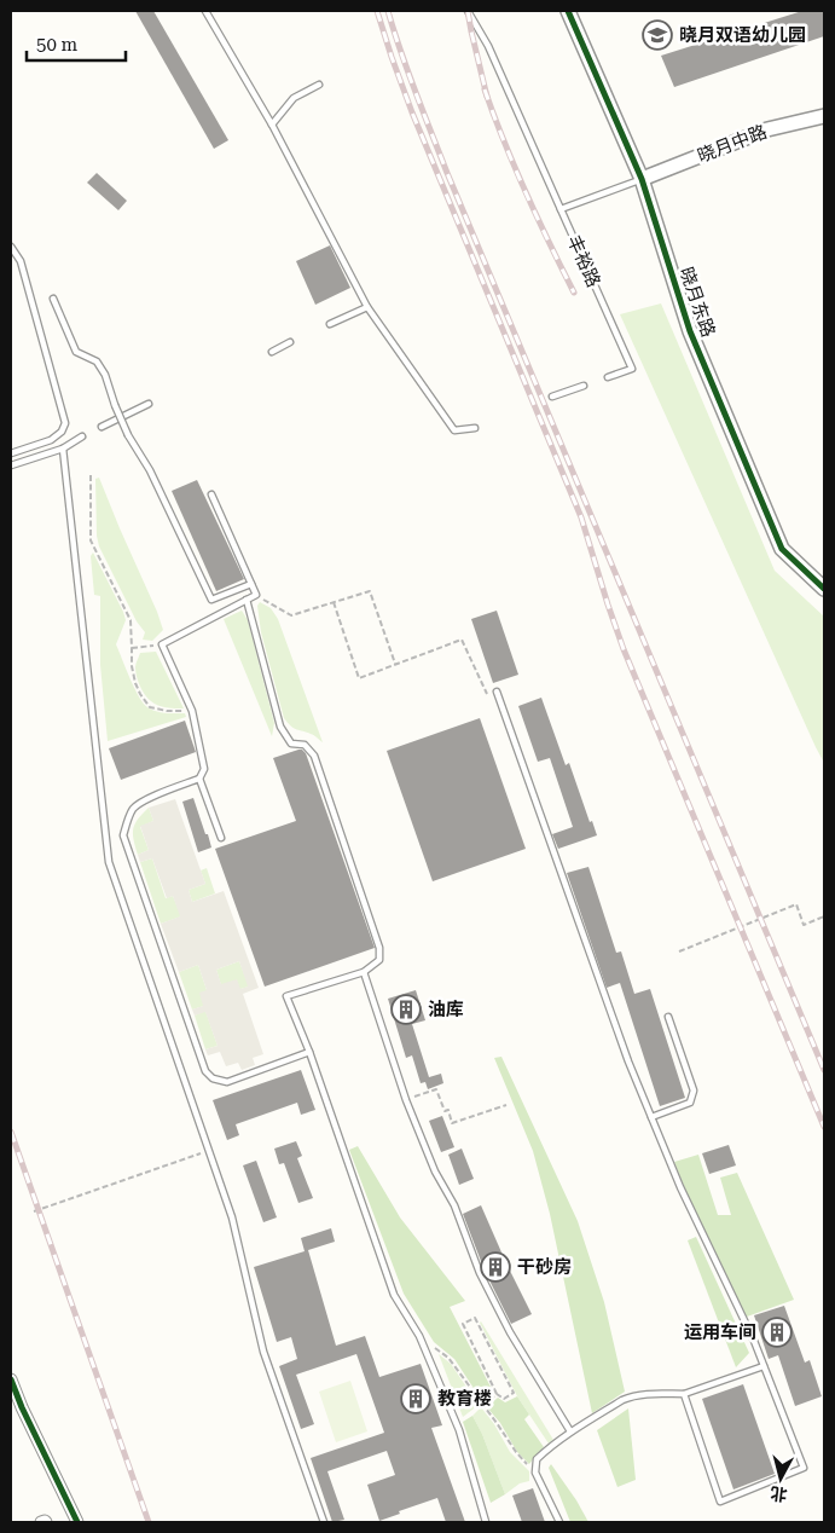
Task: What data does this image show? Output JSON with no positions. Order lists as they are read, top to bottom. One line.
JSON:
{"streets":{"street":["晓月中路","晓月东路"],"lane":["丰裕路"]},"crossings":[["晓月中路","晓月东路"]],"places":{"school or university":["晓月双语幼儿园"],"building":["油库","干砂房","运用车间","教育楼"]},"scale_bar":"50 m","north":"bottom"}
